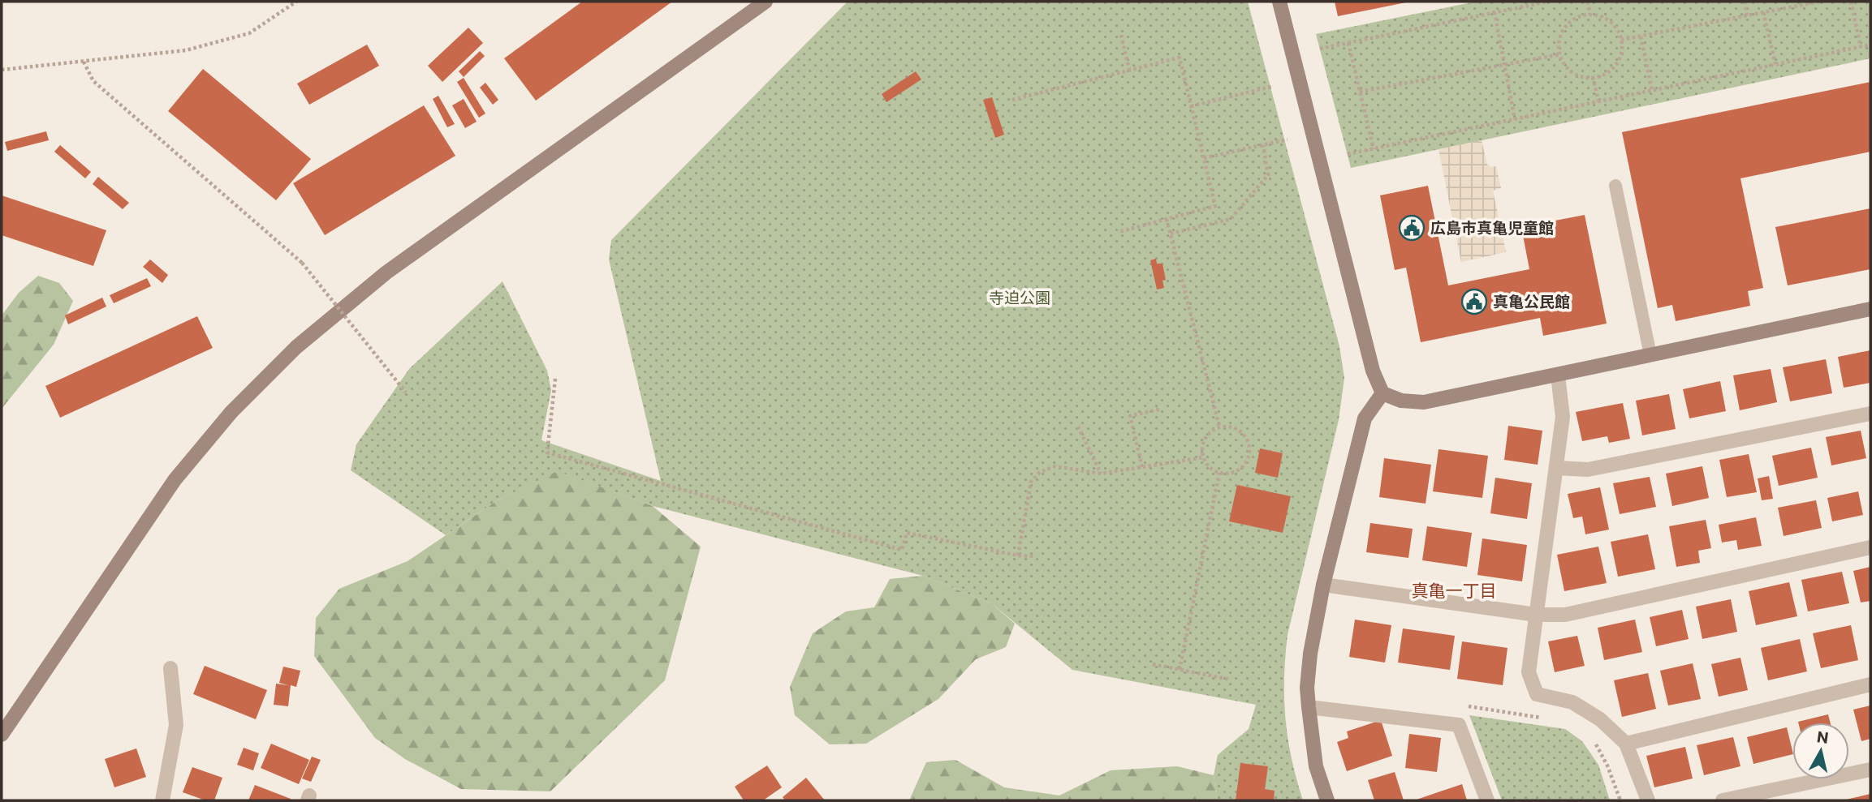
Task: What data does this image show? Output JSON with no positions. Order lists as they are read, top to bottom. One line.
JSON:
{"districts":["真亀一丁目"],"parks":["寺迫公園"],"places":{"public building":["広島市真亀児童館","真亀公民館"]},"north":"top"}
